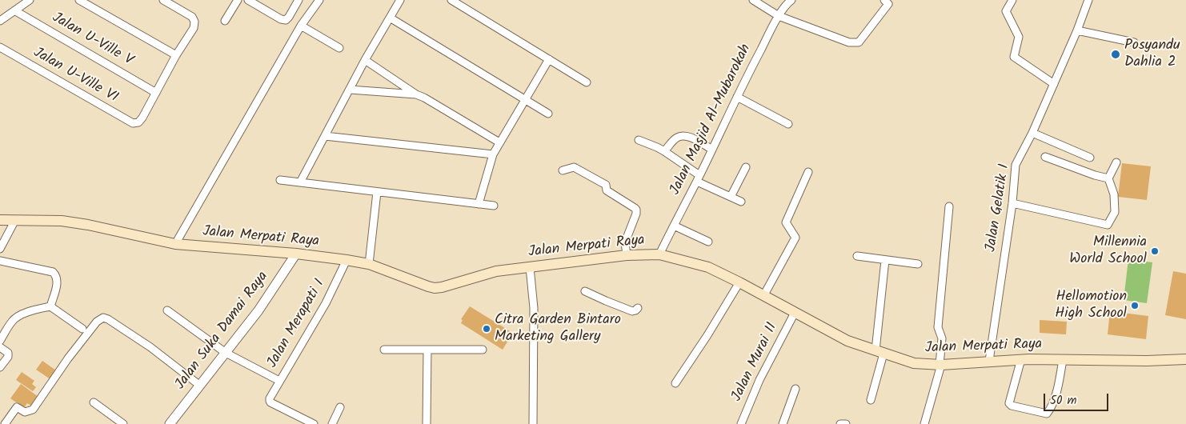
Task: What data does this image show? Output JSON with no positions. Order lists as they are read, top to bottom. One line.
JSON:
{"streets":{"main road":["Jalan Merpati Raya"],"street":["Jalan U-Ville V","Jalan U-Ville VI","Jalan Masjid Al-Mubarokah","Jalan Gelatik I","Jalan Merapati I","Jalan Suka Damai Raya","Jalan Murai II"]},"crossings":[["Jalan U-Ville V","Jalan U-Ville VI"],["Jalan Masjid Al-Mubarokah","Jalan Merpati Raya"],["Jalan Gelatik I","Jalan Merpati Raya"],["Jalan Merpati Raya","Jalan Merapati I"],["Jalan Merpati Raya","Jalan Suka Damai Raya"],["Jalan Merpati Raya","Jalan Murai II"]],"places":["Posyandu Dahlia 2","Millennia World School","Hellomotion High School","Citra Garden Bintaro Marketing Gallery"],"scale_bar":"50 m"}
